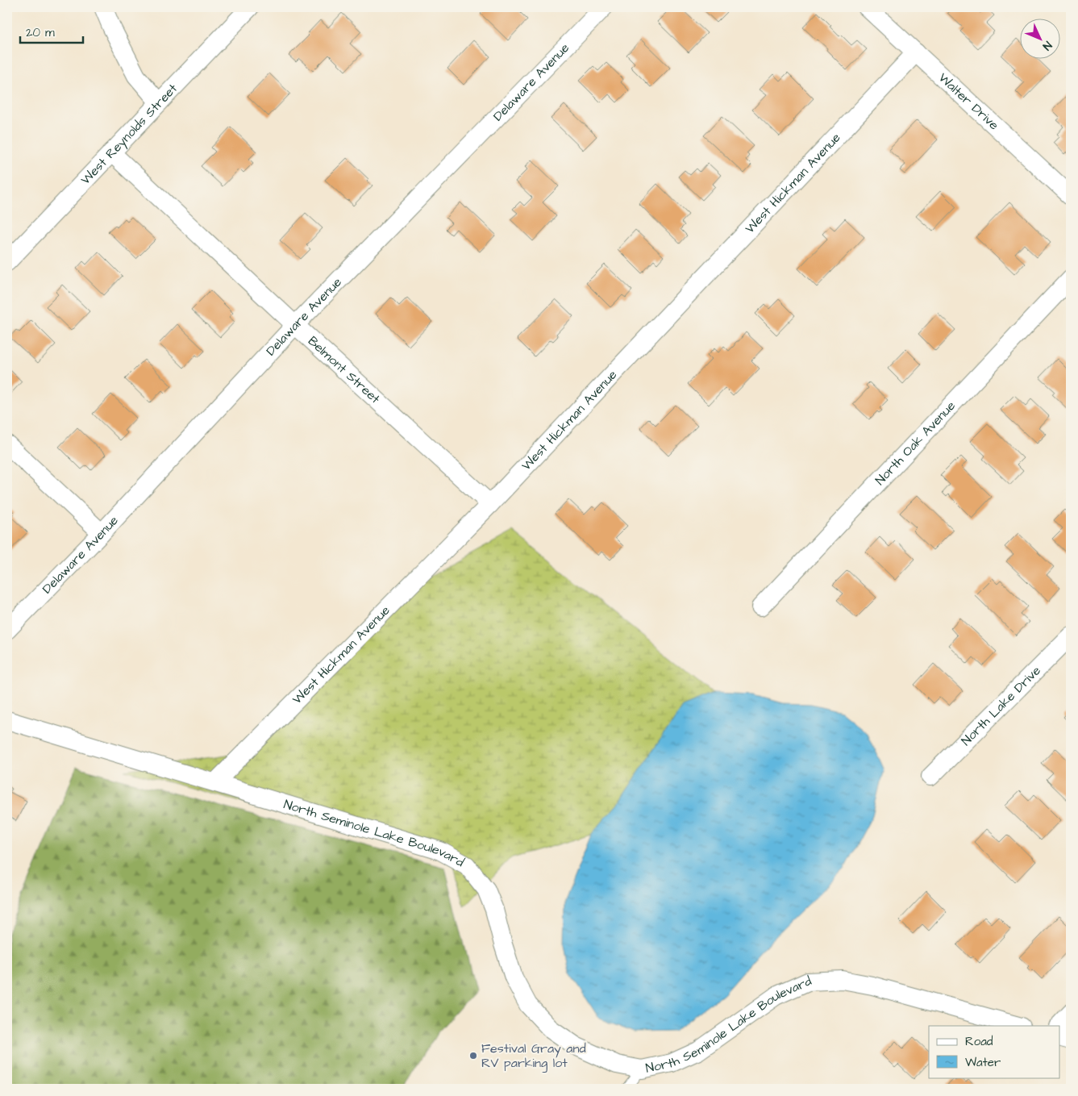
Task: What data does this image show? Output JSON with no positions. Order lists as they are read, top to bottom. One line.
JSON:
{"streets":{"street":["Delaware Avenue","Walter Drive","West Reynolds Street","West Hickman Avenue","Belmont Street","North Oak Avenue","North Lake Drive","North Seminole Lake Boulevard"]},"crossings":[["Delaware Avenue","Belmont Street"],["Walter Drive","West Hickman Avenue"],["West Reynolds Street","Belmont Street"],["West Hickman Avenue","Belmont Street"],["West Hickman Avenue","North Seminole Lake Boulevard"]],"places":["Festival Gray and RV parking lot"],"legend":["Road","Water"],"scale_bar":"20 m","north":"bottom right"}
